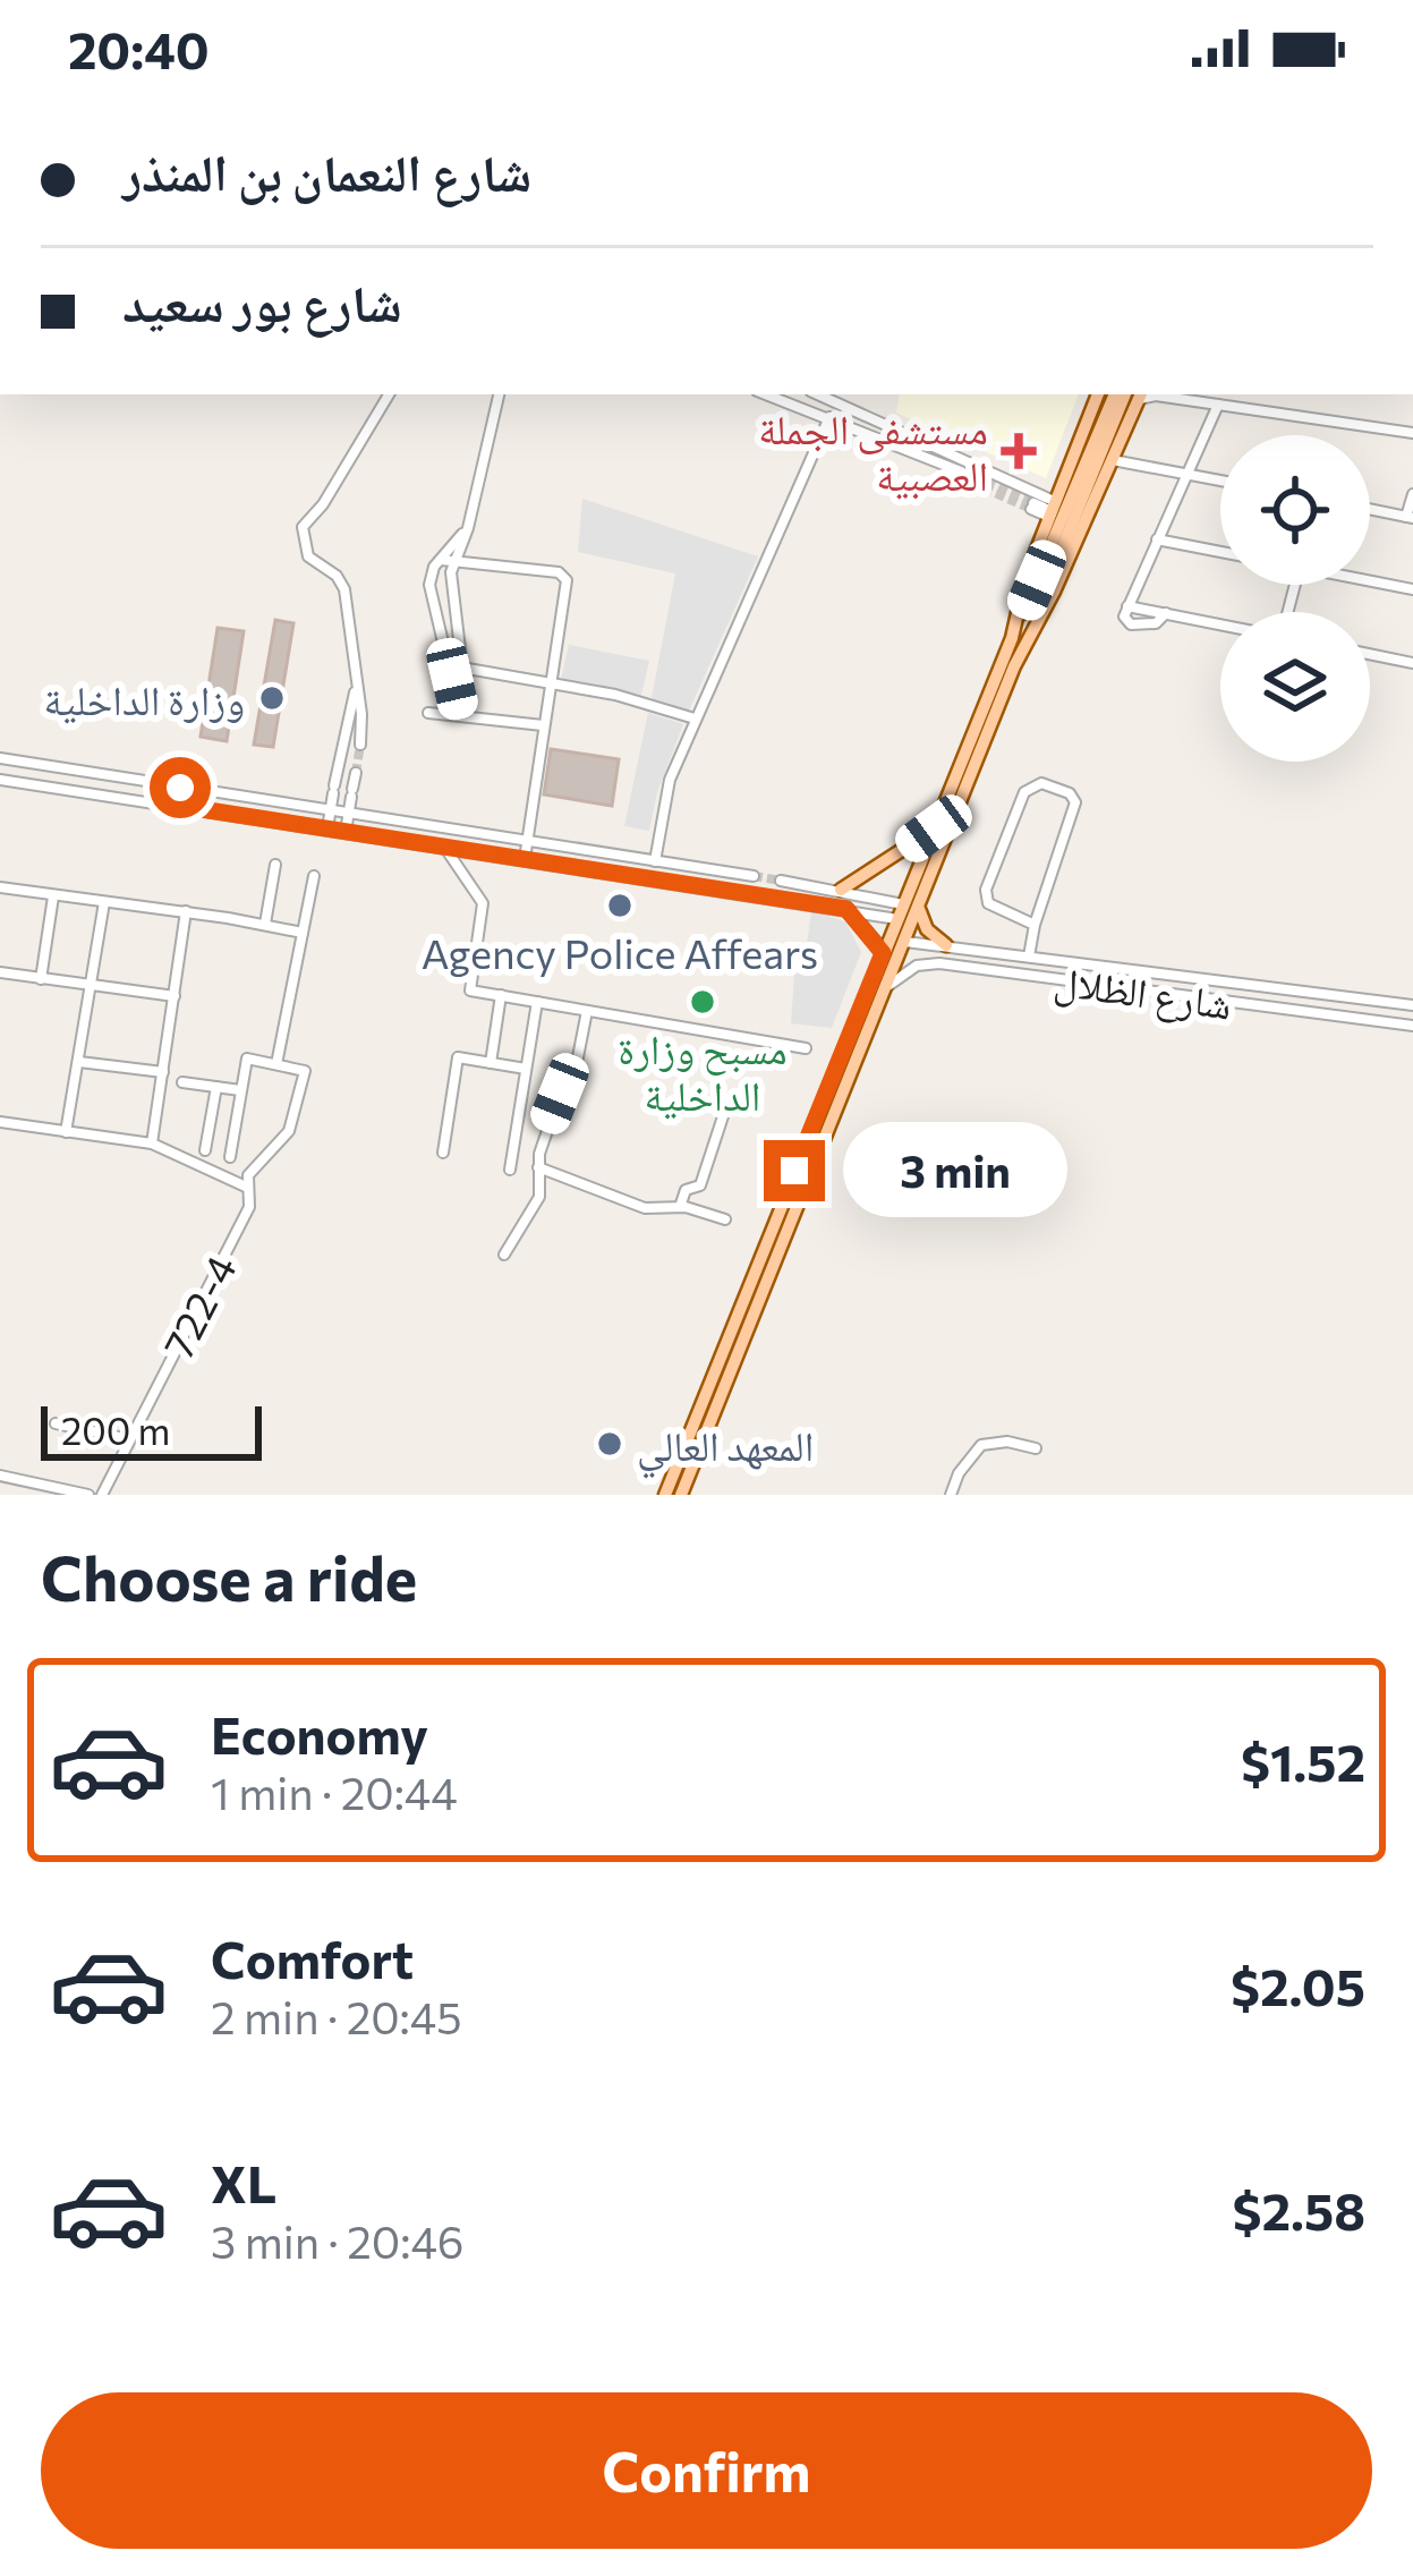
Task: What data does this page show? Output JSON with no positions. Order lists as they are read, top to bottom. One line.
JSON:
{"streets":{"street":["شارع الظلال","722-4"]},"places":{"health":["مستشفى الجملة العصبية"],"other":["وزارة الداخلية","Agency Police Affears","مسبح وزارة الداخلية","المعهد العالي"]},"scale_bar":"200 m","page":{"status":"20:40","banner":["شارع النعمان بن المنذر","شارع بور سعيد"],"bubble":"3 min","scale":"200 m","heading":"Choose a ride","list":[{"name":"Economy","note":"1 min · 20:44","value":"$1.52"},{"name":"Comfort","note":"2 min · 20:45","value":"$2.05"},{"name":"XL","note":"3 min · 20:46","value":"$2.58"}],"buttons":"Confirm"}}
